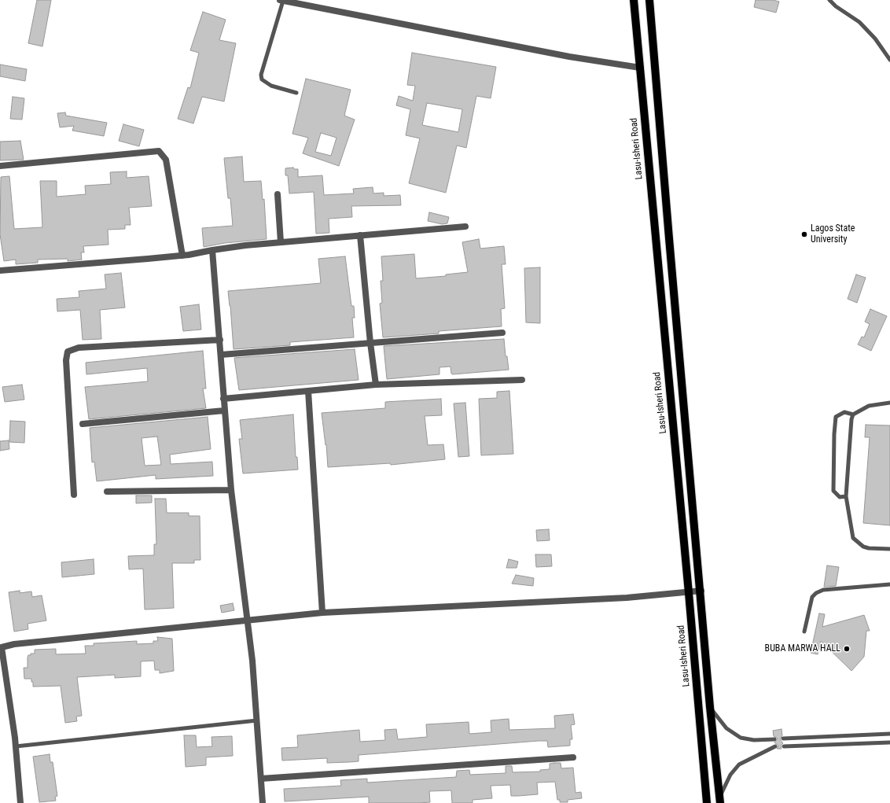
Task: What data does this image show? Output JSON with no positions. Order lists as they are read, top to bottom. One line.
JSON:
{"streets":{"main road":["Lasu-Isheri Road"]},"places":["Lagos State University","BUBA MARWA HALL"]}
